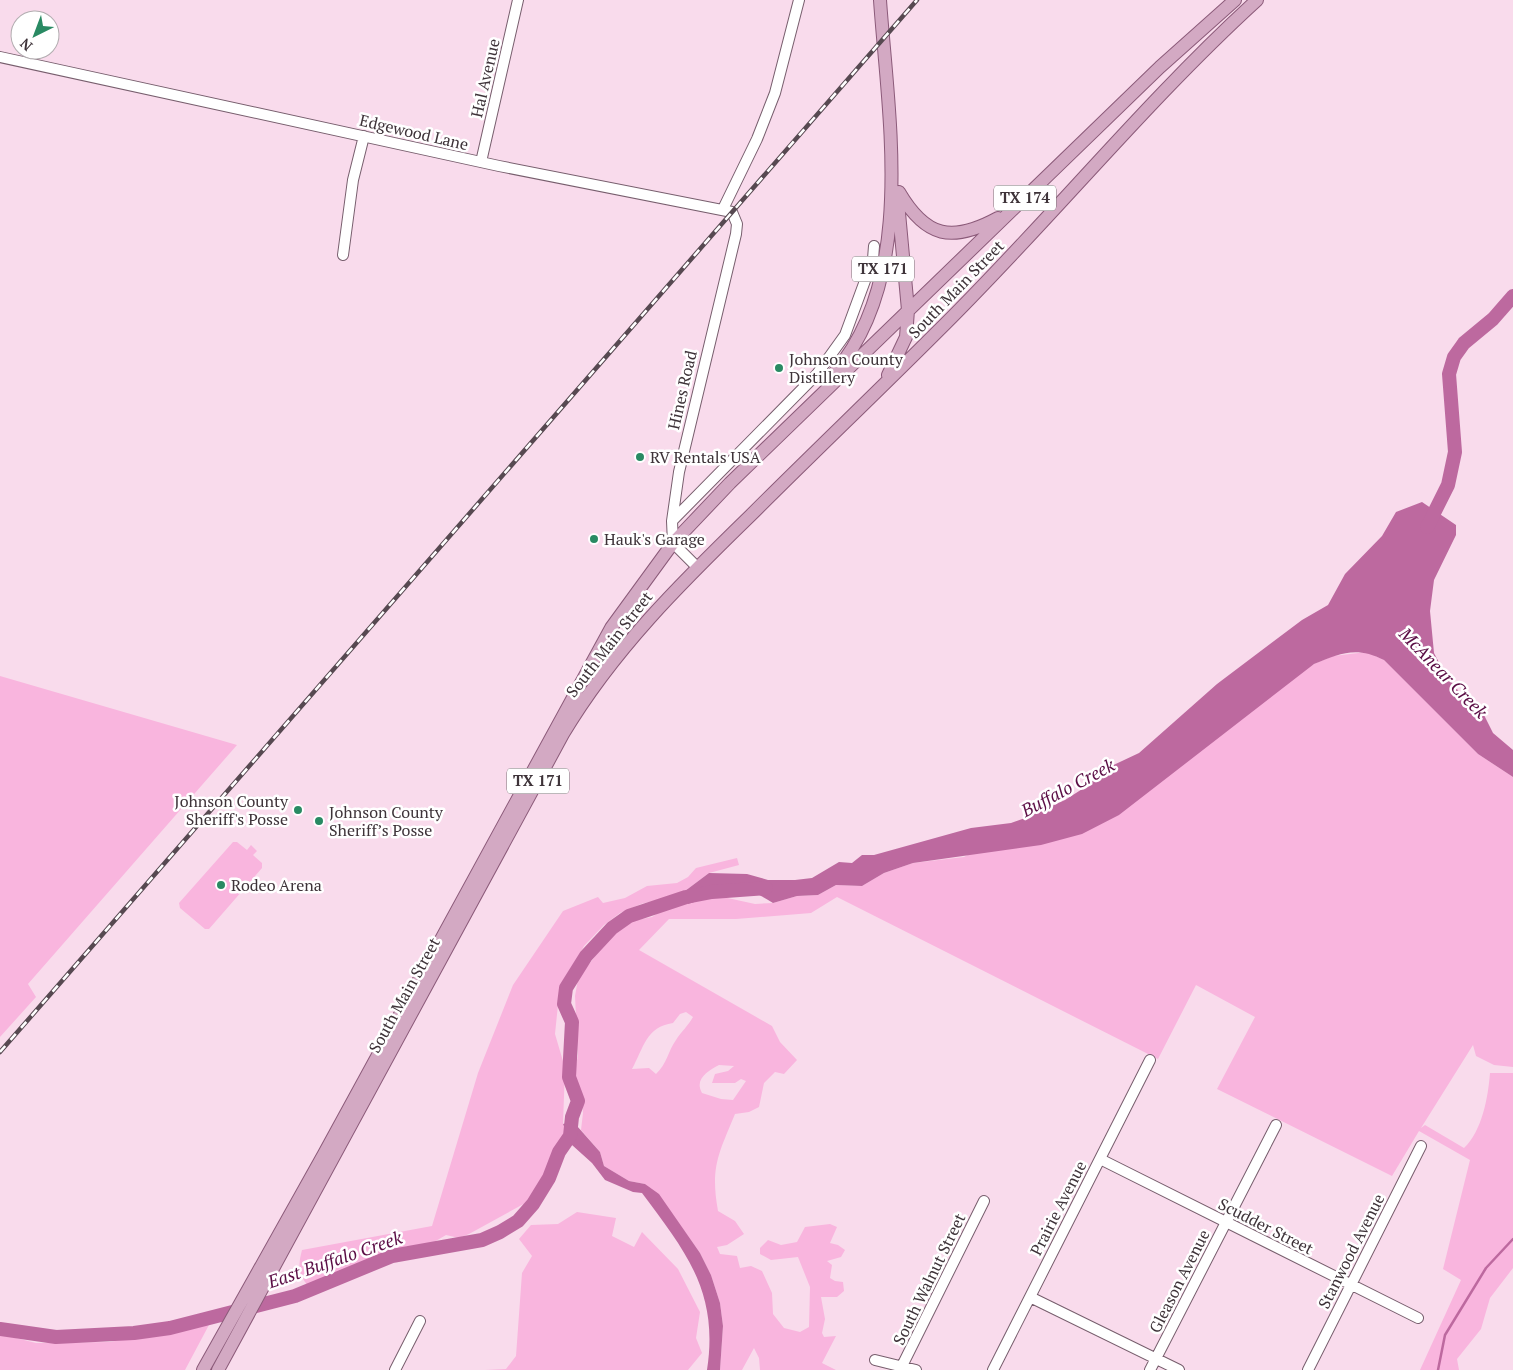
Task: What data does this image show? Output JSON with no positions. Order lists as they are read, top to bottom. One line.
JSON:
{"streets":{"main road":["TX 174","TX 171","South Main Street"],"street":["Hal Avenue","Edgewood Lane","Hines Road","Prairie Avenue","Scudder Street","Stanwood Avenue","South Walnut Street","Gleason Avenue"]},"crossings":[["Hal Avenue","Edgewood Lane"],["Edgewood Lane","Hines Road"],["TX 171","South Main Street"],["South Main Street","Hines Road"],["Prairie Avenue","Scudder Street"],["Scudder Street","Stanwood Avenue"],["Scudder Street","Gleason Avenue"]],"water":["McAnear Creek","Buffalo Creek","East Buffalo Creek"],"places":["Johnson County Distillery","RV Rentals USA","Hauk's Garage","Johnson County Sheriff's Posse","Johnson County Sheriff’s Posse","Rodeo Arena"],"north":"bottom left"}
